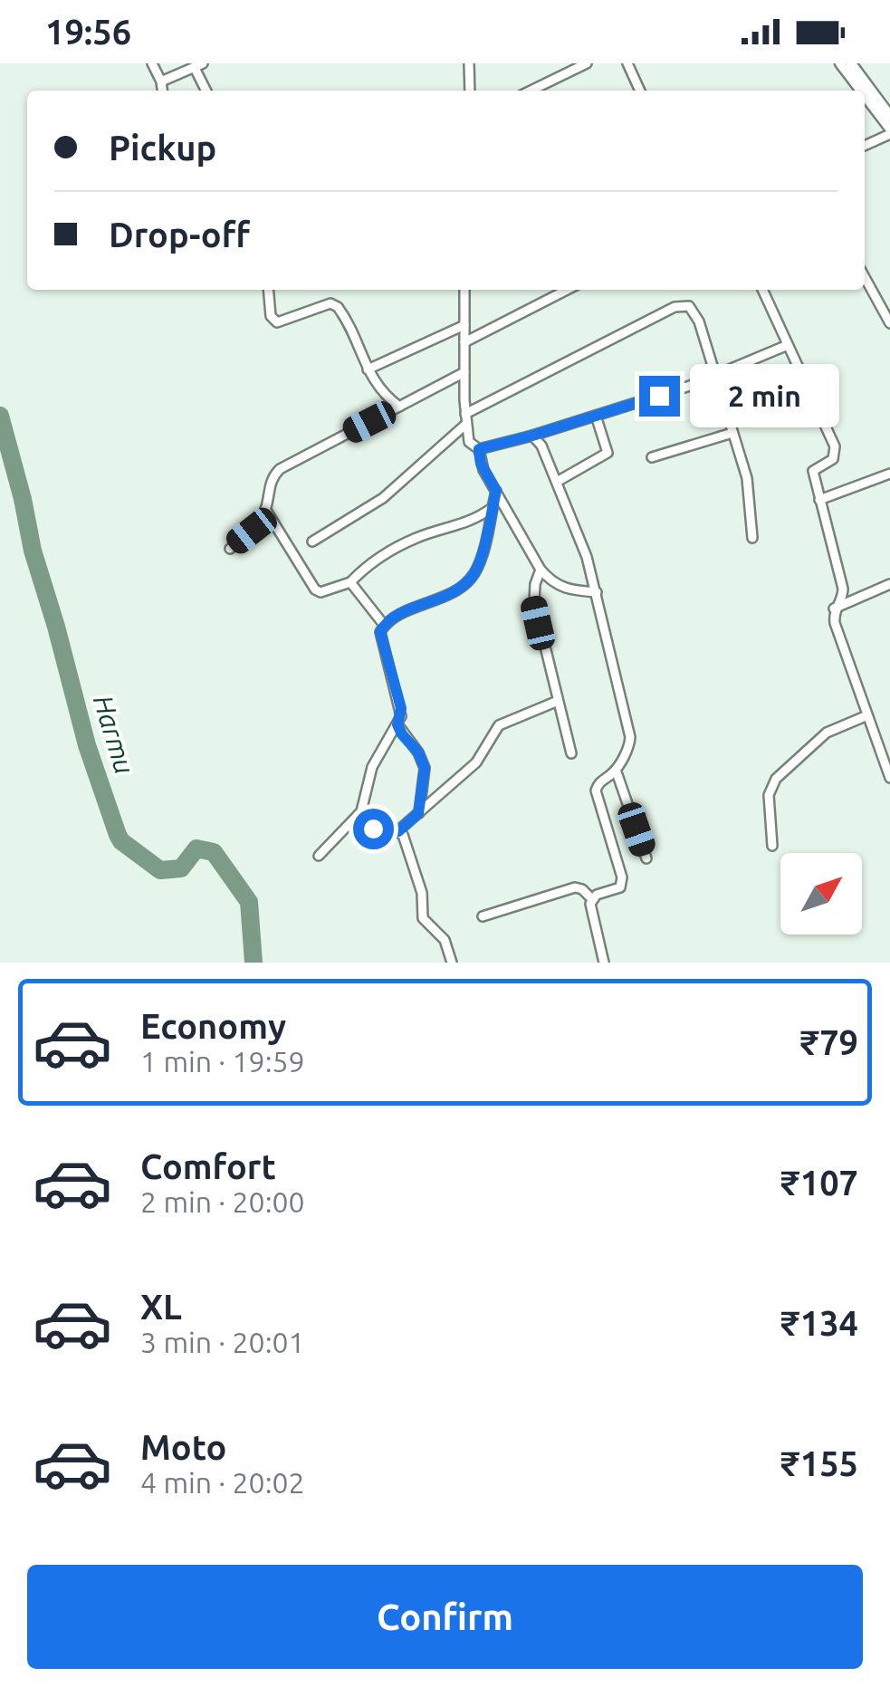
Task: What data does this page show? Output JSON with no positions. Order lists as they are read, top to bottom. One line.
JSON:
{"water":["Harmu"],"north":"top right","page":{"status":"19:56","banner":["Pickup","Drop-off"],"bubble":"2 min","list":[{"name":"Economy","note":"1 min · 19:59","value":"₹79"},{"name":"Comfort","note":"2 min · 20:00","value":"₹107"},{"name":"XL","note":"3 min · 20:01","value":"₹134"},{"name":"Moto","note":"4 min · 20:02","value":"₹155"}],"buttons":"Confirm"}}
